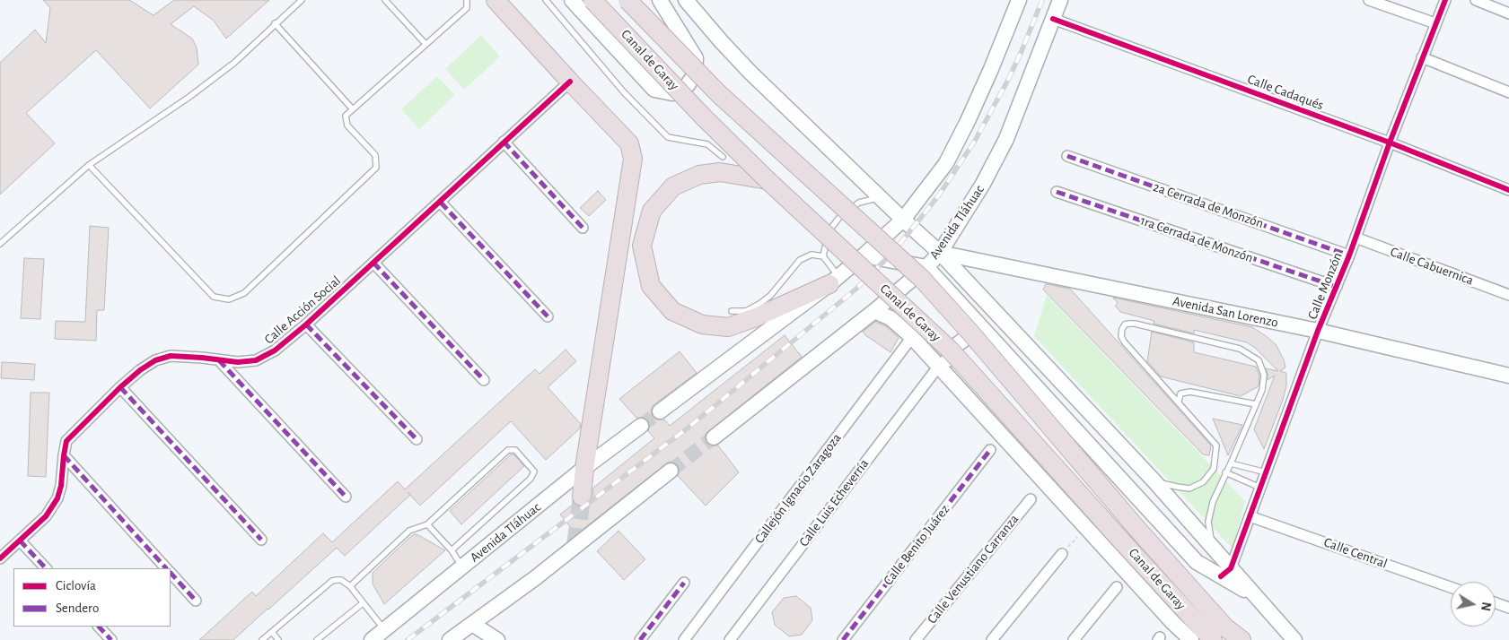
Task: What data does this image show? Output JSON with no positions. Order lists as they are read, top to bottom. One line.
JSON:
{"streets":{"highway":["Canal de Garay"],"main road":["Avenida Tláhuac","Avenida San Lorenzo"],"street":["Calle Cadaqués","2a Cerrada de Monzón","1ra Cerrada de Monzón","Calle Cabuernica","Calle Monzón","Calle Acción Social","Callejón Ignacio Zaragoza","Calle Luis Echeverría","Calle Benito Juárez","Calle Central","Calle Venustiano Carranza"]},"crossings":[["Calle Cadaqués","Avenida Tláhuac"],["Calle Cadaqués","Calle Monzón"],["2a Cerrada de Monzón","Calle Monzón"],["Avenida Tláhuac","Avenida San Lorenzo"],["1ra Cerrada de Monzón","Calle Monzón"],["Calle Cabuernica","Calle Monzón"],["Calle Monzón","Avenida San Lorenzo"],["Calle Monzón","Calle Central"]],"legend":["Ciclovía","Sendero"],"north":"right"}
